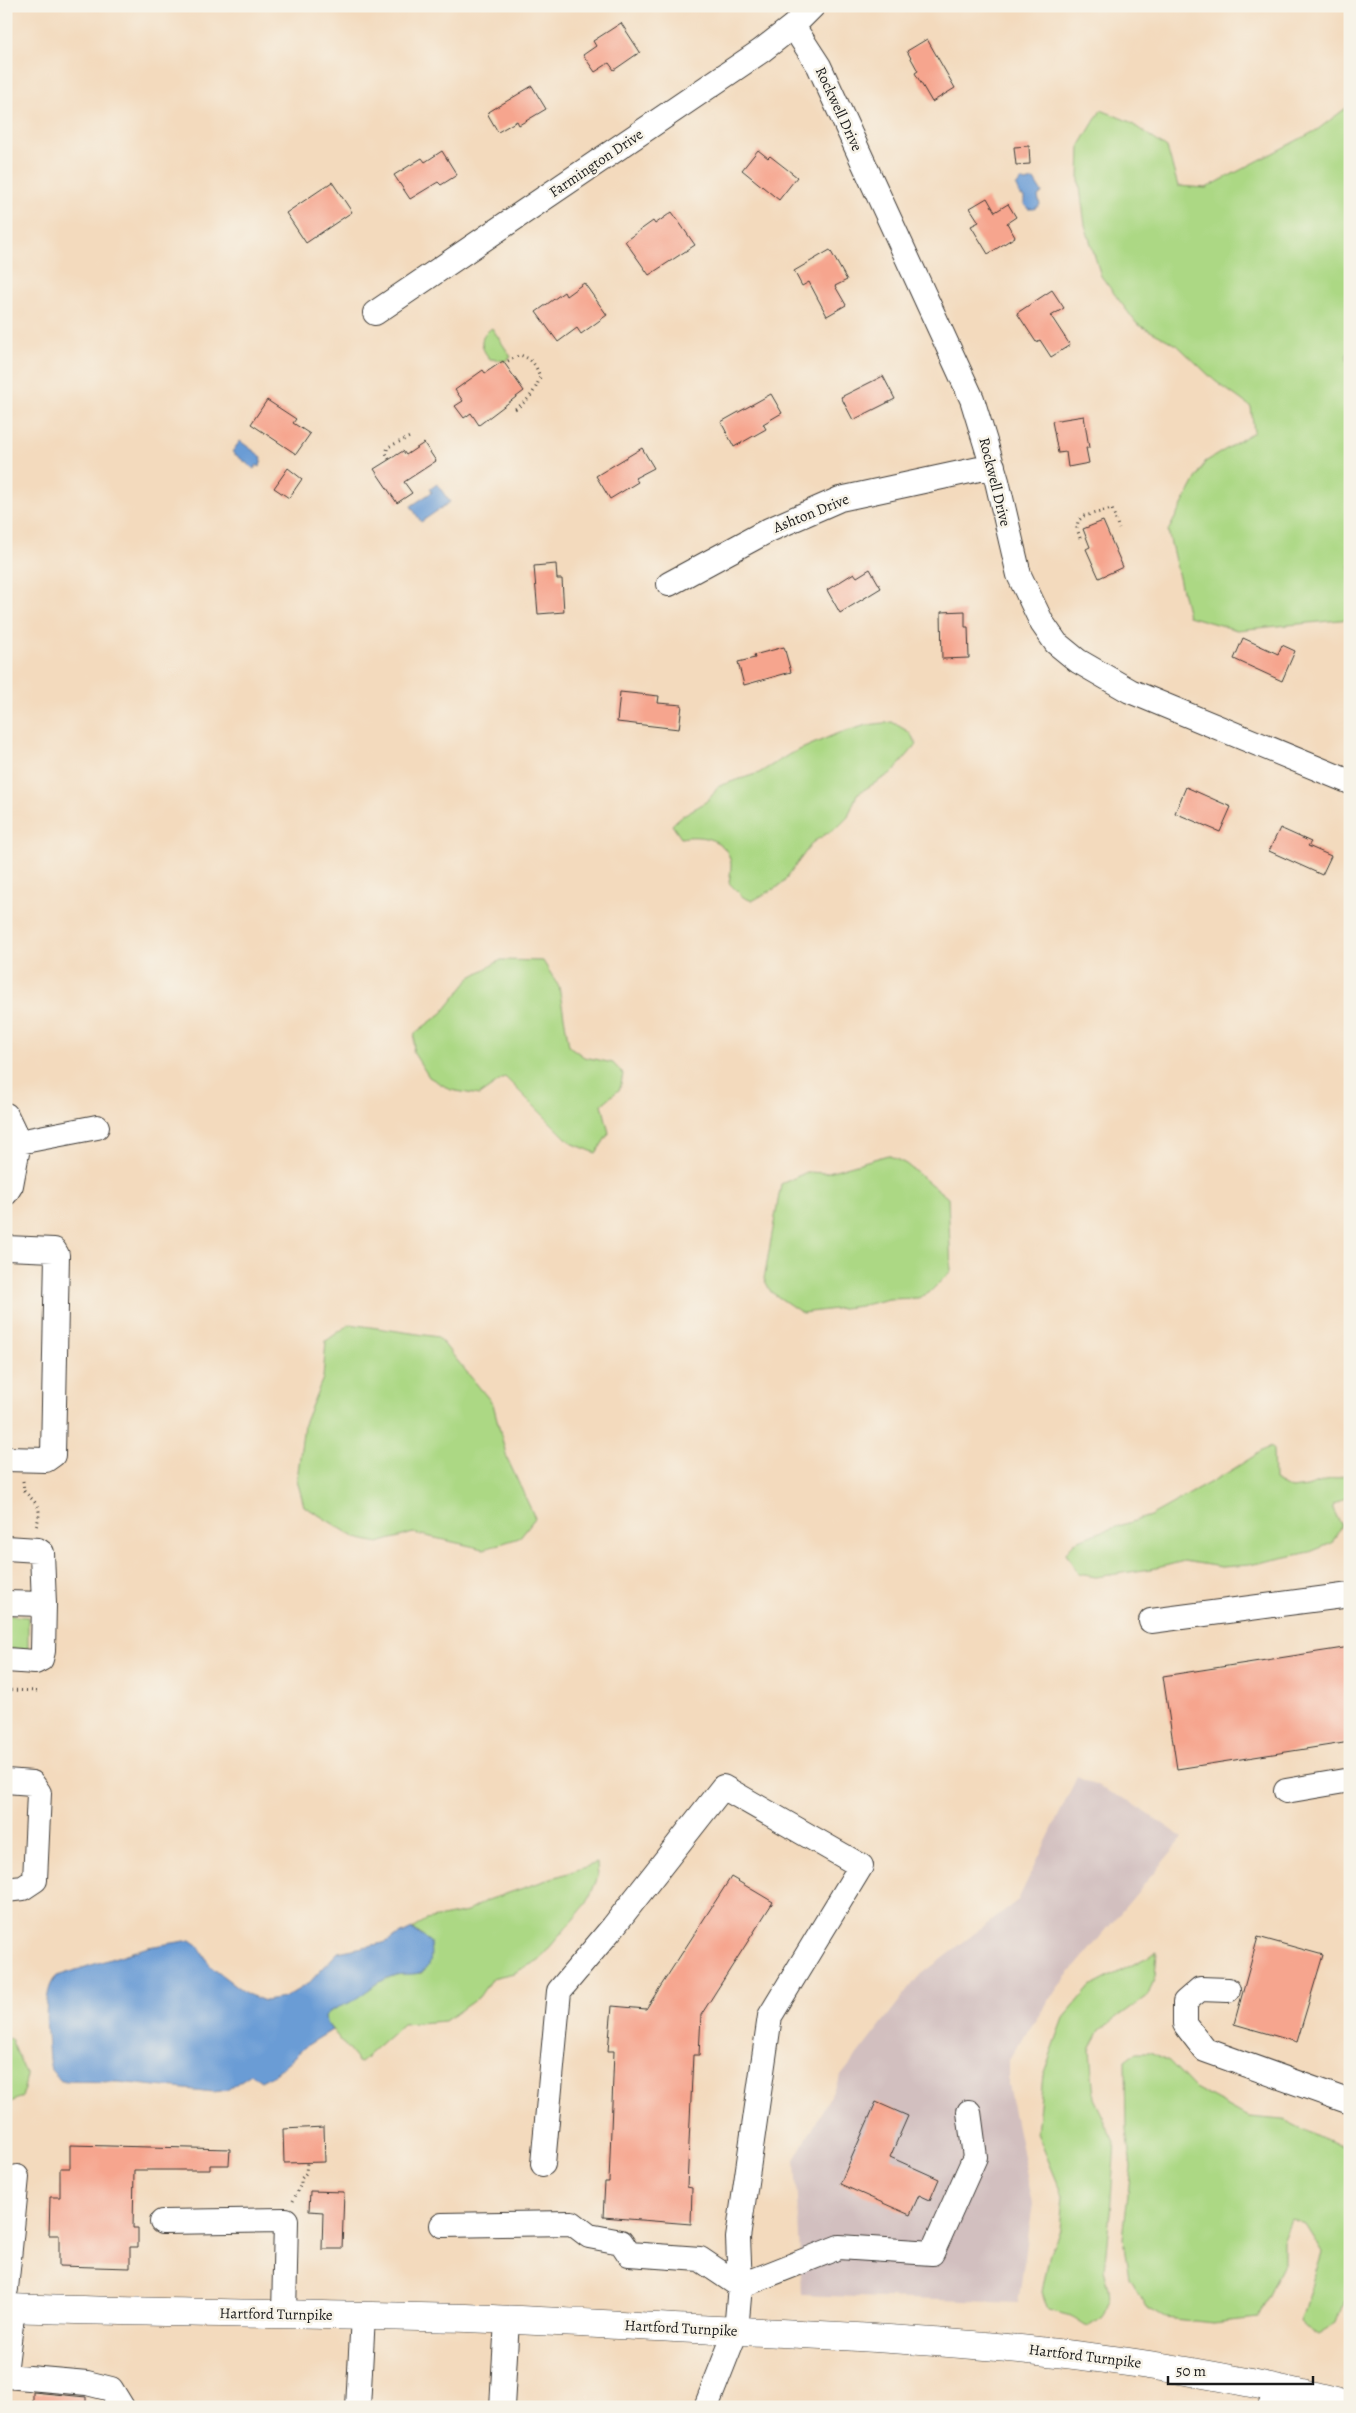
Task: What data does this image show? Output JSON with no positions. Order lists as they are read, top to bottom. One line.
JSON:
{"streets":{"main road":["Hartford Turnpike"],"street":["Rockwell Drive","Farmington Drive","Ashton Drive"]},"crossings":[["Rockwell Drive","Farmington Drive"],["Rockwell Drive","Ashton Drive"]],"scale_bar":"50 m"}
